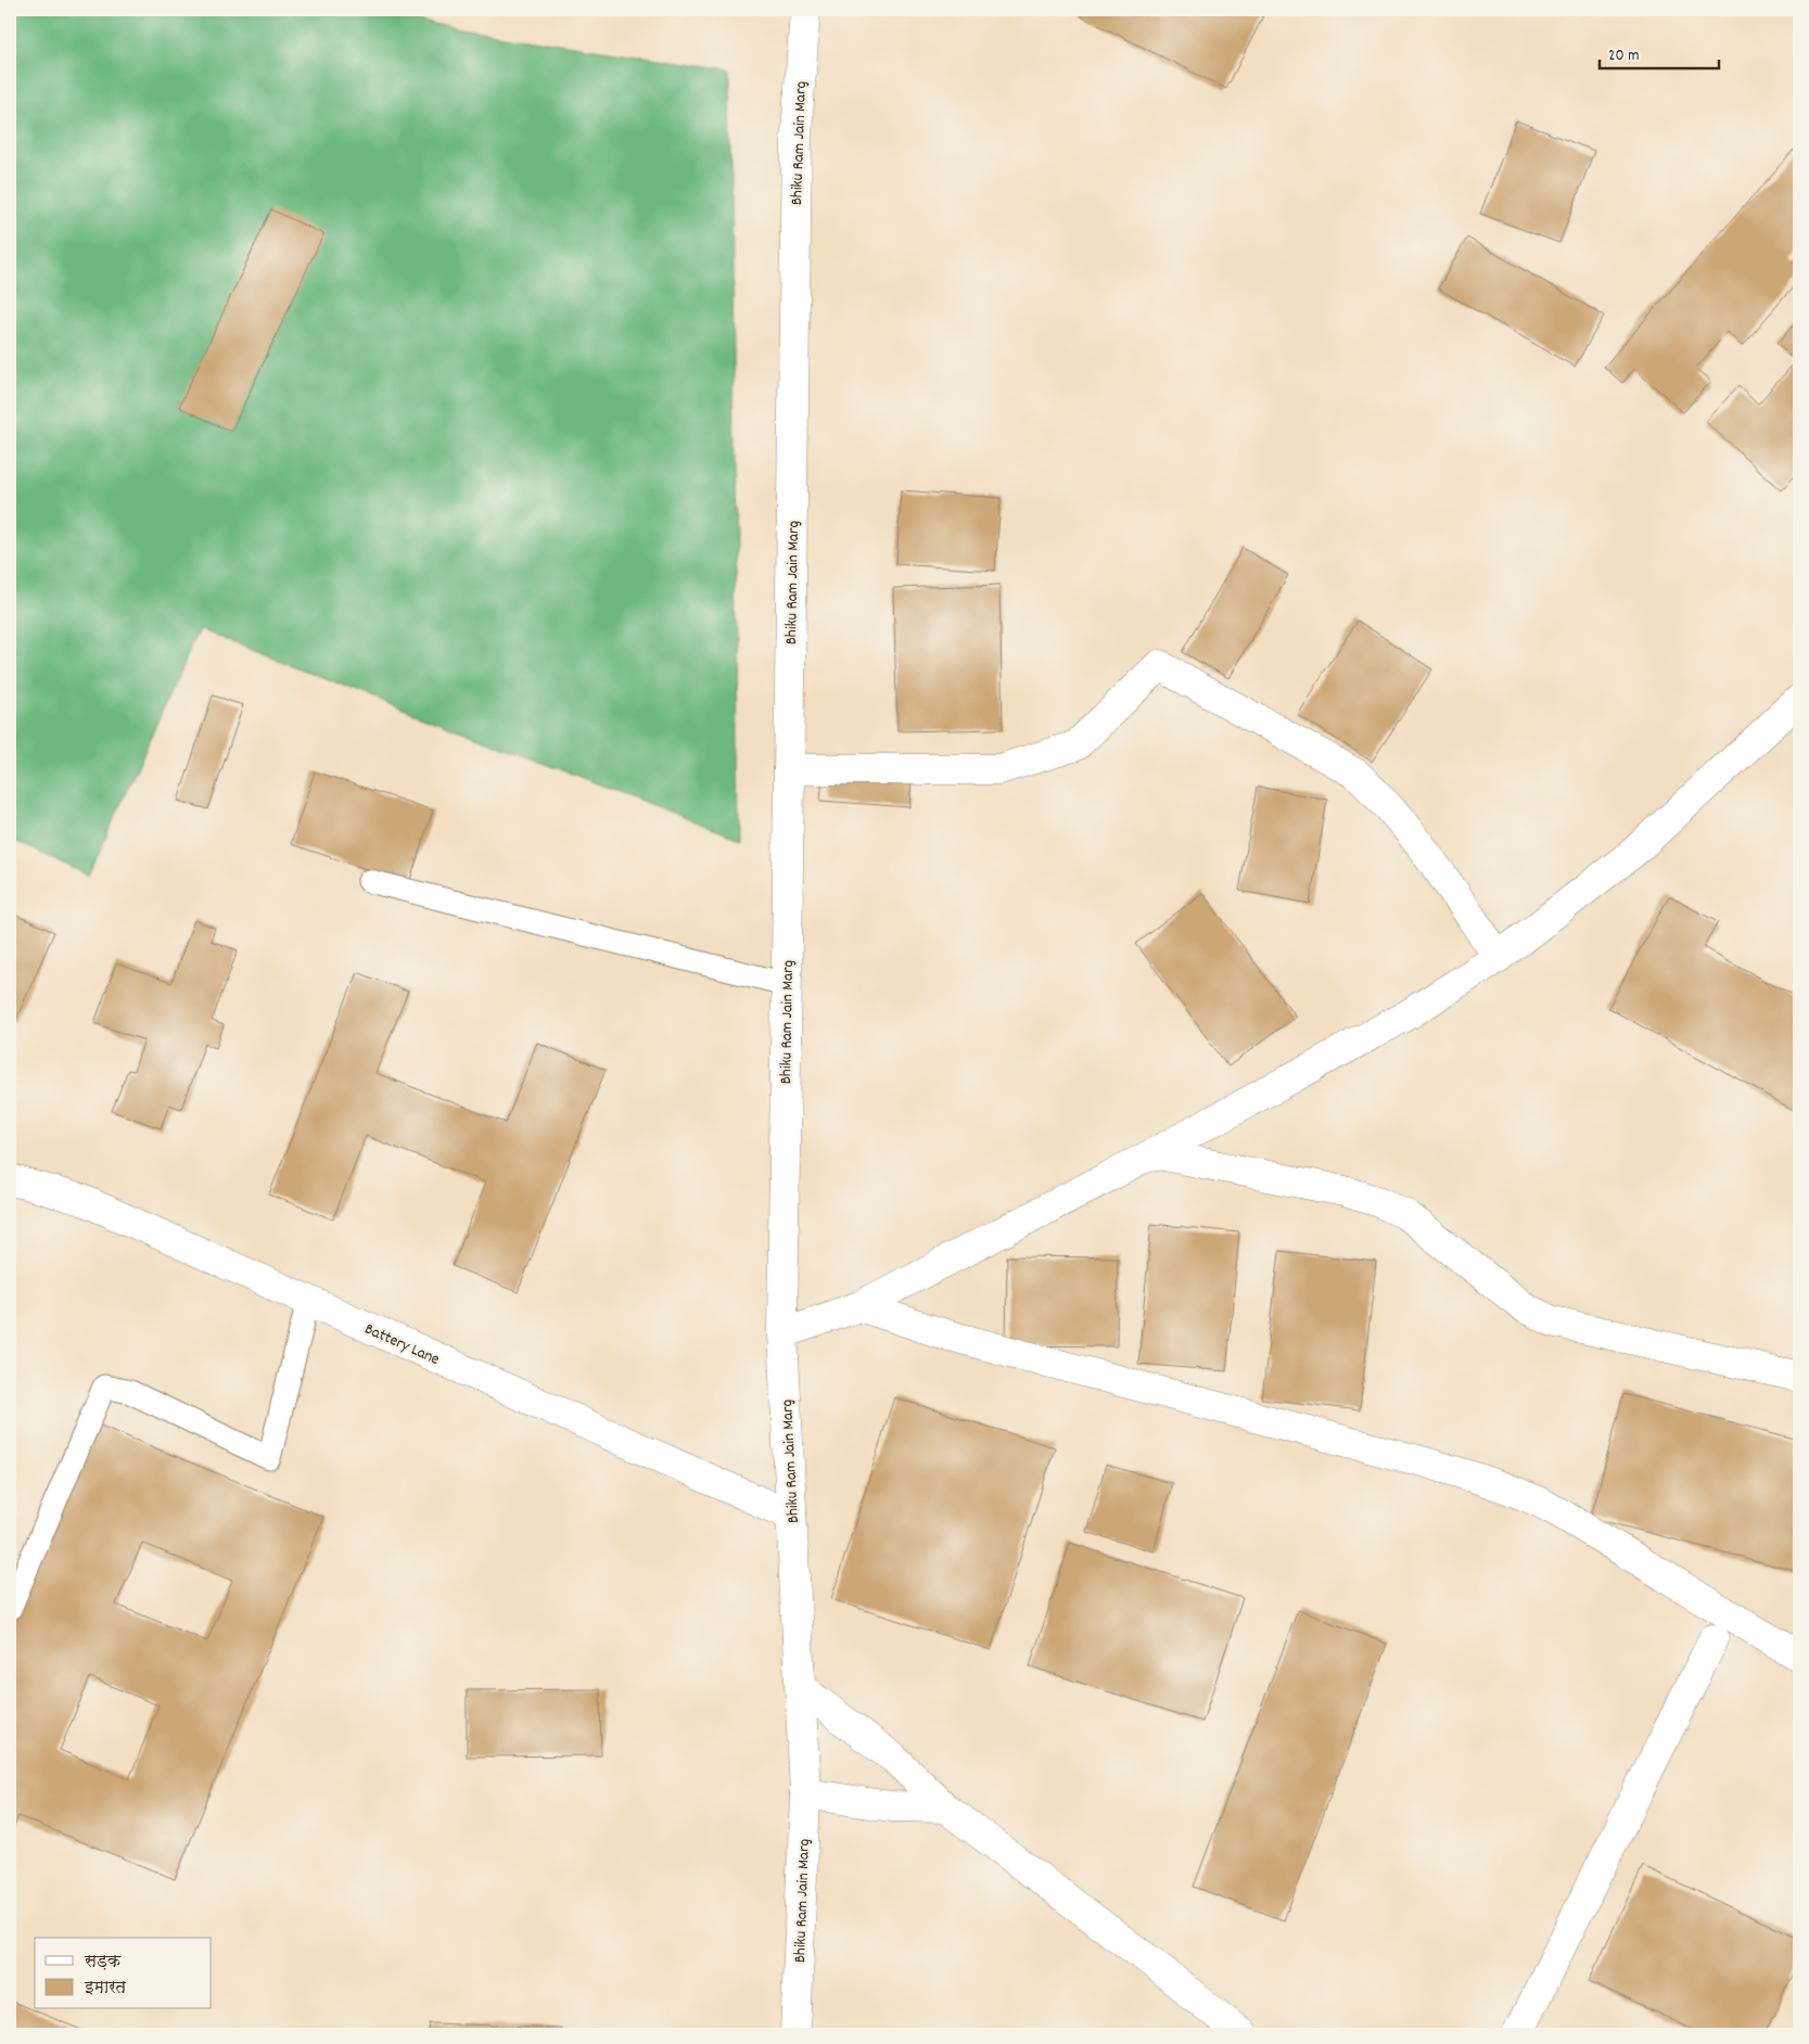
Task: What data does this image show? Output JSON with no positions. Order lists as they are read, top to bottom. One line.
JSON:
{"streets":{"street":["Bhiku Ram Jain Marg","Battery Lane"]},"crossings":[["Bhiku Ram Jain Marg","Battery Lane"]],"legend":["सड़क","इमारत"],"scale_bar":"20 m"}
